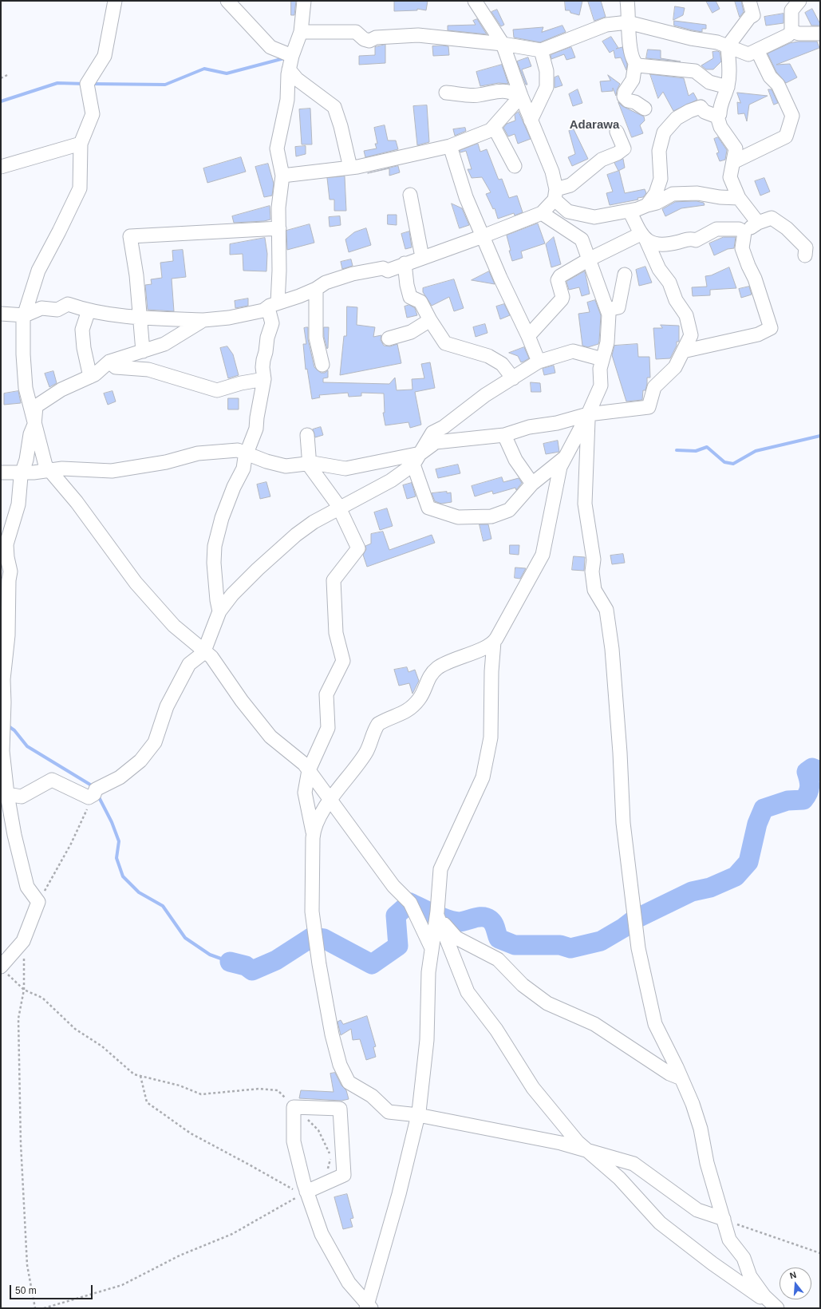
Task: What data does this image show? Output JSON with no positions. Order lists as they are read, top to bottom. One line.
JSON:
{"districts":["Adarawa"],"scale_bar":"50 m","north":"top"}
